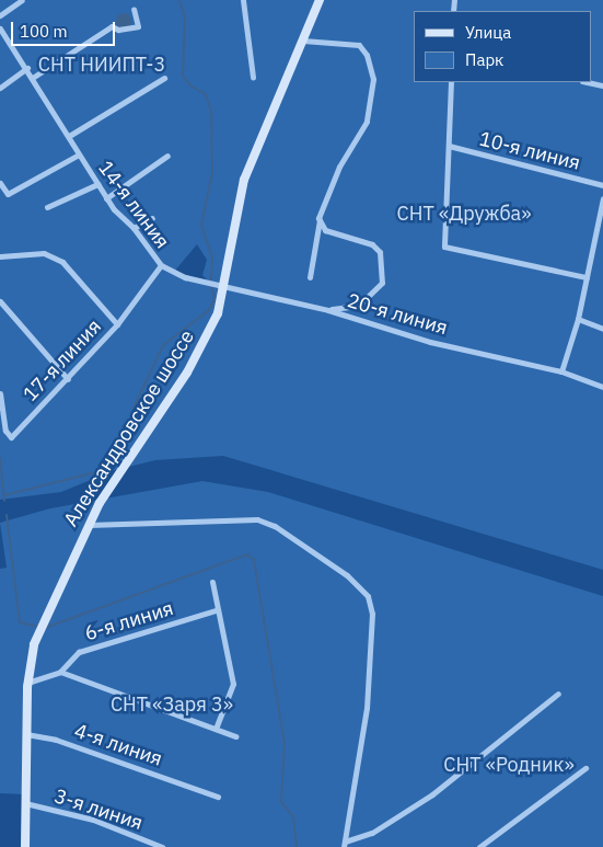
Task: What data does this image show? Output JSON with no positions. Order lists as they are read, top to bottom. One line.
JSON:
{"streets":{"street":["10-я линия","14-я линия","20-я линия","17-я линия","Александровское шоссе","6-я линия","4-я линия","3-я линия"]},"crossings":[["14-я линия","20-я линия"],["14-я линия","17-я линия"],["14-я линия","Александровское шоссе"],["20-я линия","Александровское шоссе"],["Александровское шоссе","6-я линия"],["Александровское шоссе","4-я линия"],["Александровское шоссе","3-я линия"]],"parks":["СНТ НИИПТ-3","СНТ «Дружба»","СНТ «Заря 3»","СНТ «Родник»"],"legend":["Улица","Парк"],"scale_bar":"100 m"}
